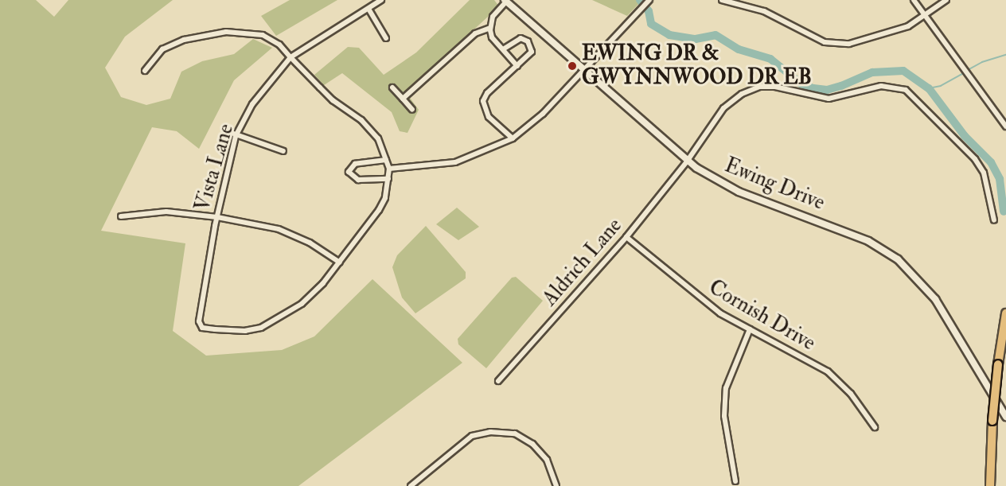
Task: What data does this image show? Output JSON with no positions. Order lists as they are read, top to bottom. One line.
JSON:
{"streets":{"street":["Vista Lane","Ewing Drive","Aldrich Lane","Cornish Drive"]},"crossings":[["Ewing Drive","Aldrich Lane"],["Aldrich Lane","Cornish Drive"]],"places":["EWING DR & GWYNNWOOD DR EB"]}
